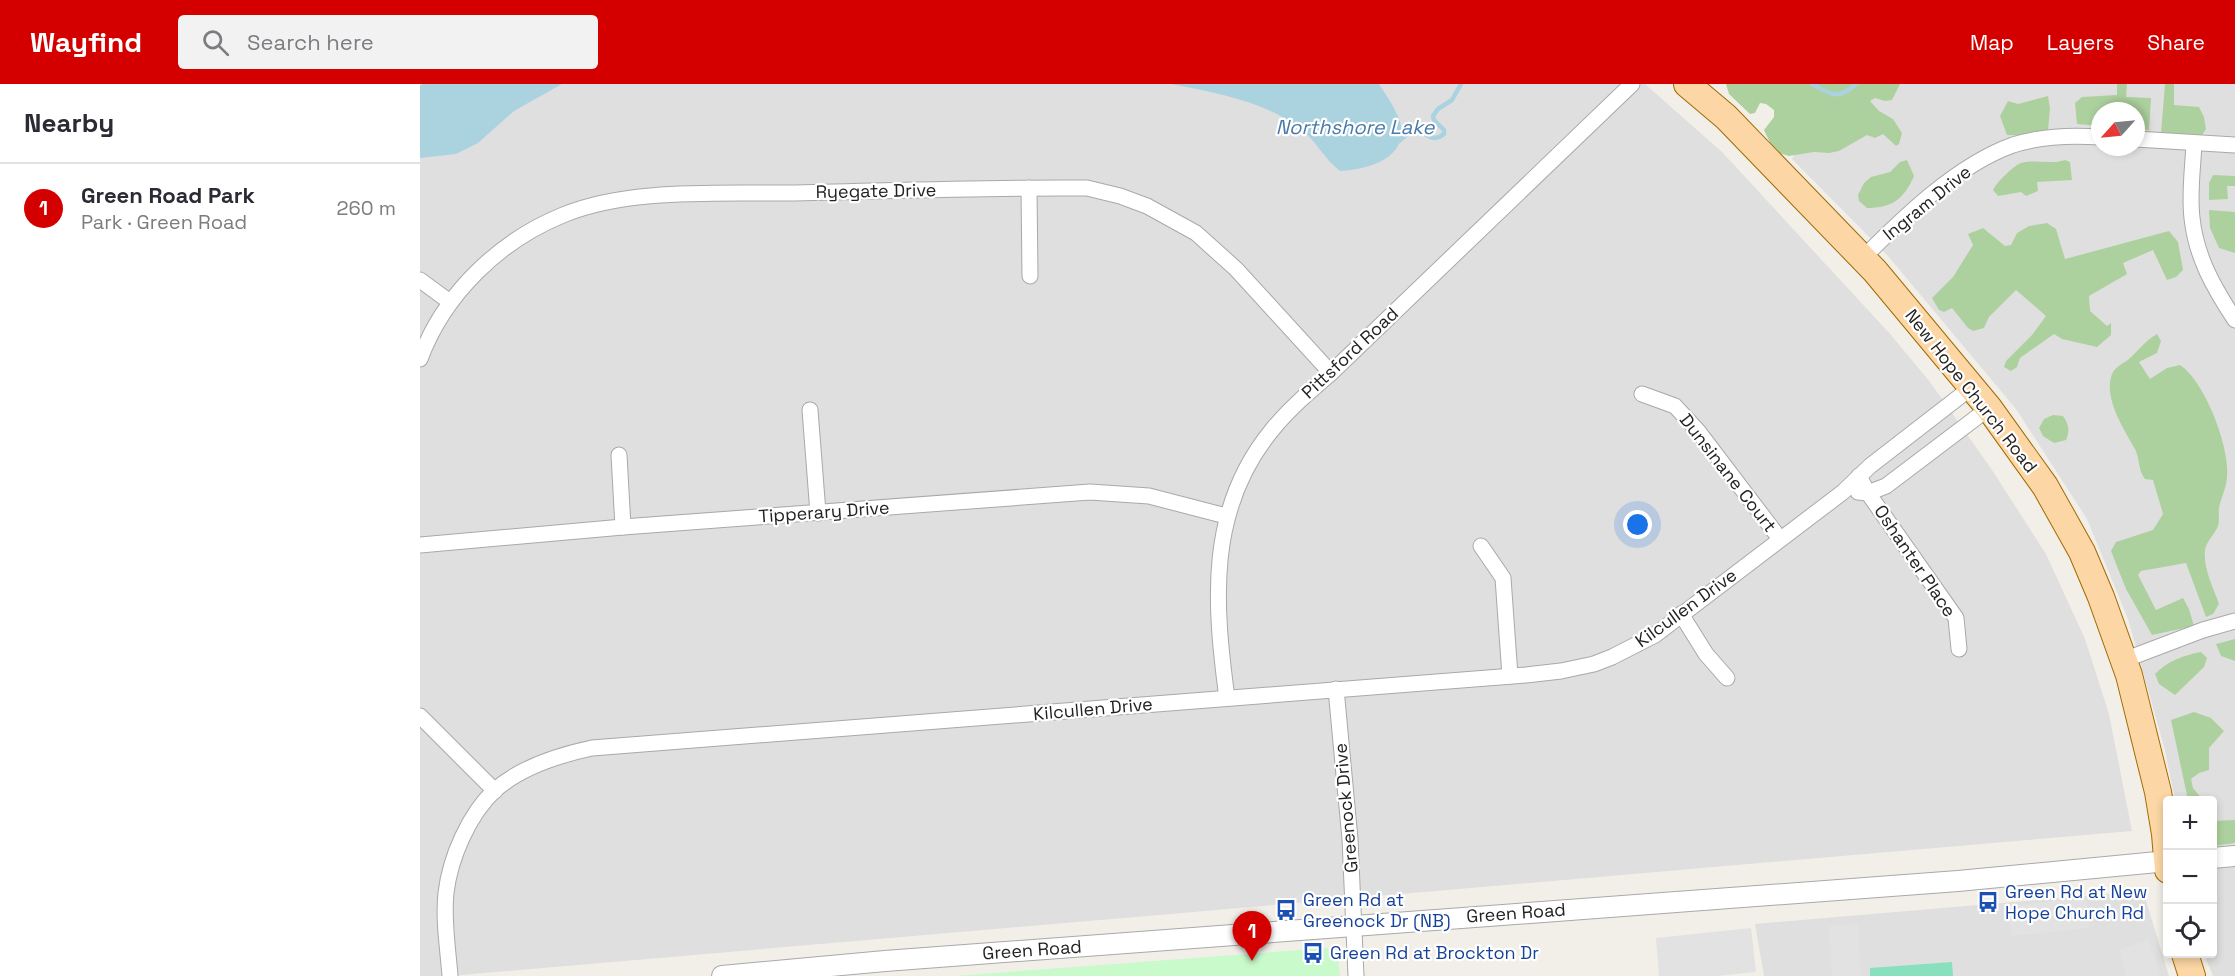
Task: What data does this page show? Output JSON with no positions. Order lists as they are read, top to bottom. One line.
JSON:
{"streets":{"main road":["New Hope Church Road"],"street":["Ryegate Drive","Ingram Drive","Pittsford Road","Dunsinane Court","Tipperary Drive","Oshanter Place","Kilcullen Drive","Greenock Drive","Green Road"]},"crossings":[["Ryegate Drive","Pittsford Road"],["Ingram Drive","New Hope Church Road"],["Pittsford Road","Tipperary Drive"],["Pittsford Road","Kilcullen Drive"],["New Hope Church Road","Kilcullen Drive"],["Dunsinane Court","Kilcullen Drive"],["Oshanter Place","Kilcullen Drive"],["Kilcullen Drive","Greenock Drive"],["Greenock Drive","Green Road"]],"water":["Northshore Lake"],"places":{"bus stop":["Green Rd at New Hope Church Rd","Green Rd at Greenock Dr (NB)","Green Rd at Brockton Dr"]},"north":"bottom left","page":{"header":"Wayfind","search":"Search here","nav":["Map","Layers","Share"],"heading":"Nearby","list":[{"mark":"1","name":"Green Road Park","note":"Park · Green Road","value":"260 m"}],"map_buttons":["+","−"],"pins":"1"}}
